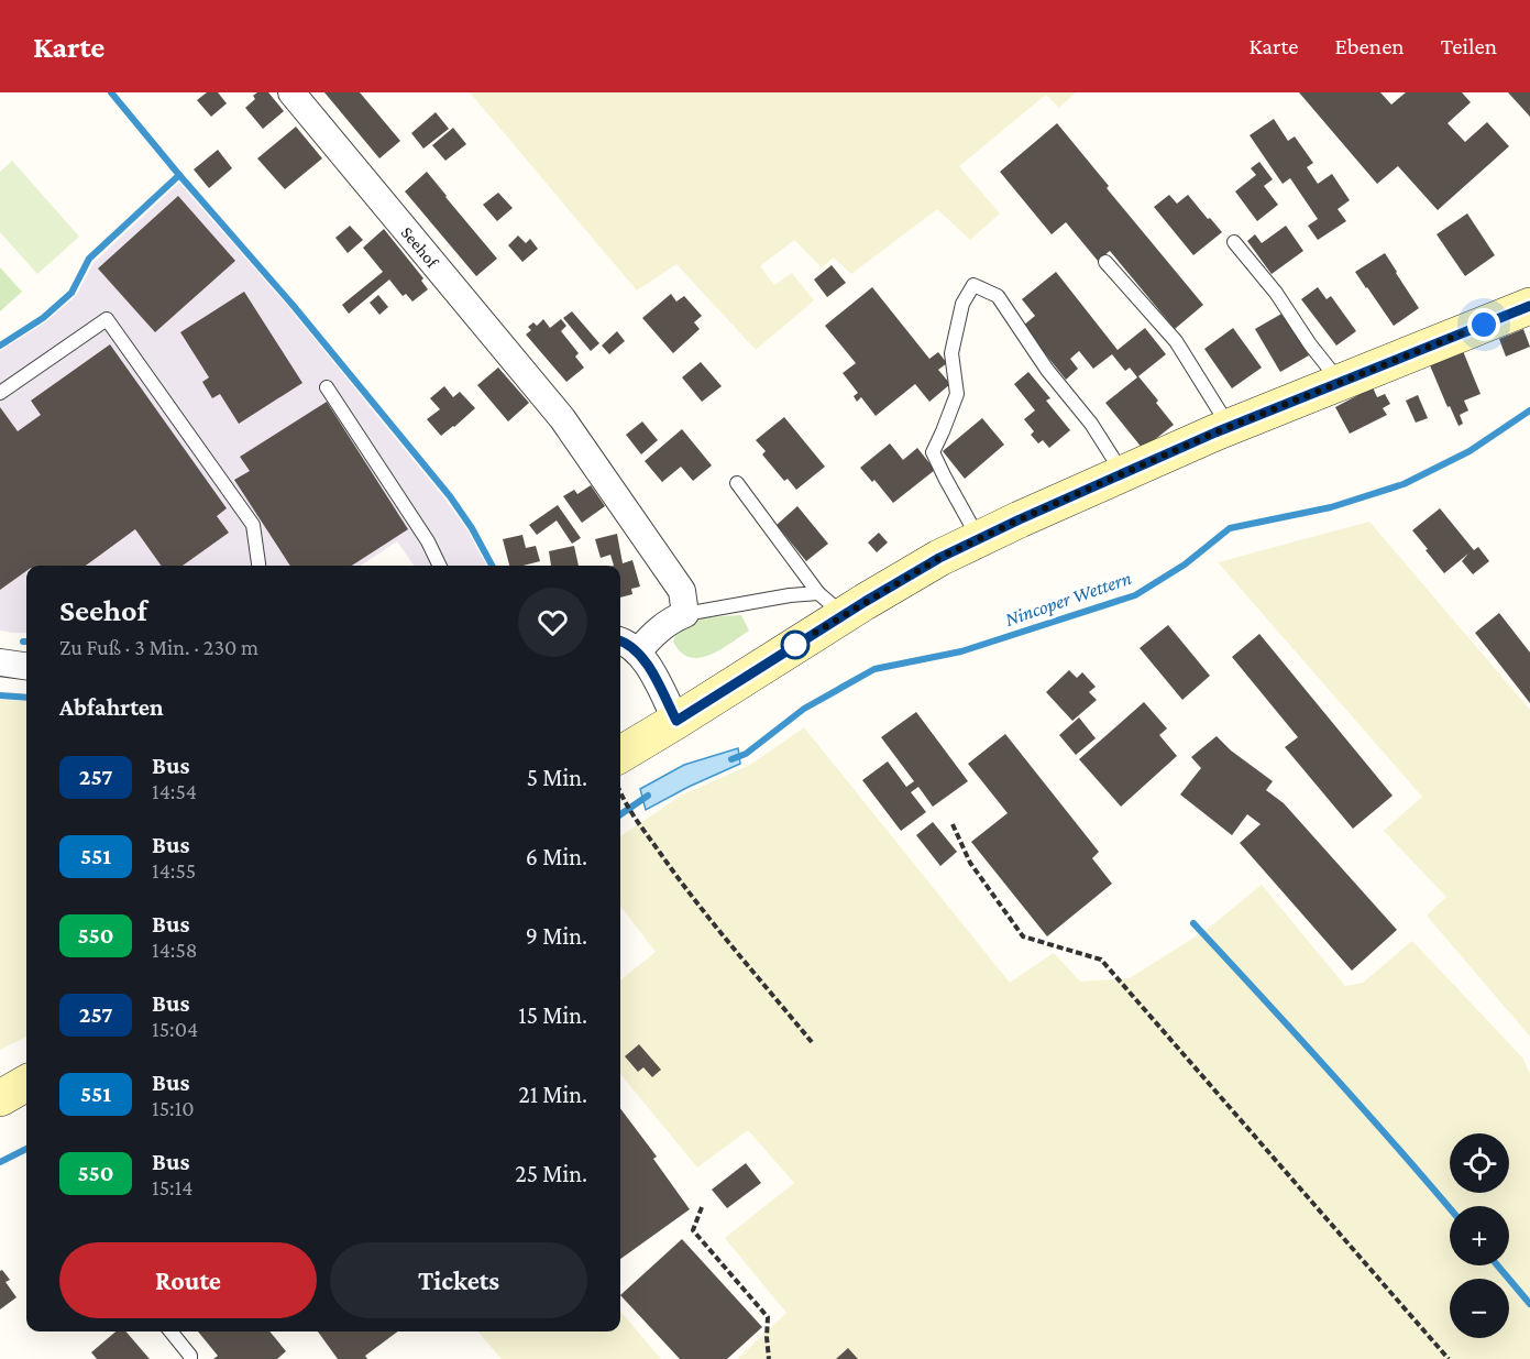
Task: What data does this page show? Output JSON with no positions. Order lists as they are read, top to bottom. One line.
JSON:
{"streets":{"street":["Seehof"]},"water":["Nincoper Wettern"],"lines":["bus line 257"],"page":{"header":"Karte","nav":["Karte","Ebenen","Teilen"],"heading":[["Seehof","Zu Fuß · 3 Min. · 230 m"],"Abfahrten"],"list":[{"mark":"257","name":"Bus","note":"14:54","value":"5 Min."},{"mark":"551","name":"Bus","note":"14:55","value":"6 Min."},{"mark":"550","name":"Bus","note":"14:58","value":"9 Min."},{"mark":"257","name":"Bus","note":"15:04","value":"15 Min."},{"mark":"551","name":"Bus","note":"15:10","value":"21 Min."},{"mark":"550","name":"Bus","note":"15:14","value":"25 Min."}],"map_buttons":["+","−"],"buttons":["Route","Tickets"]}}
